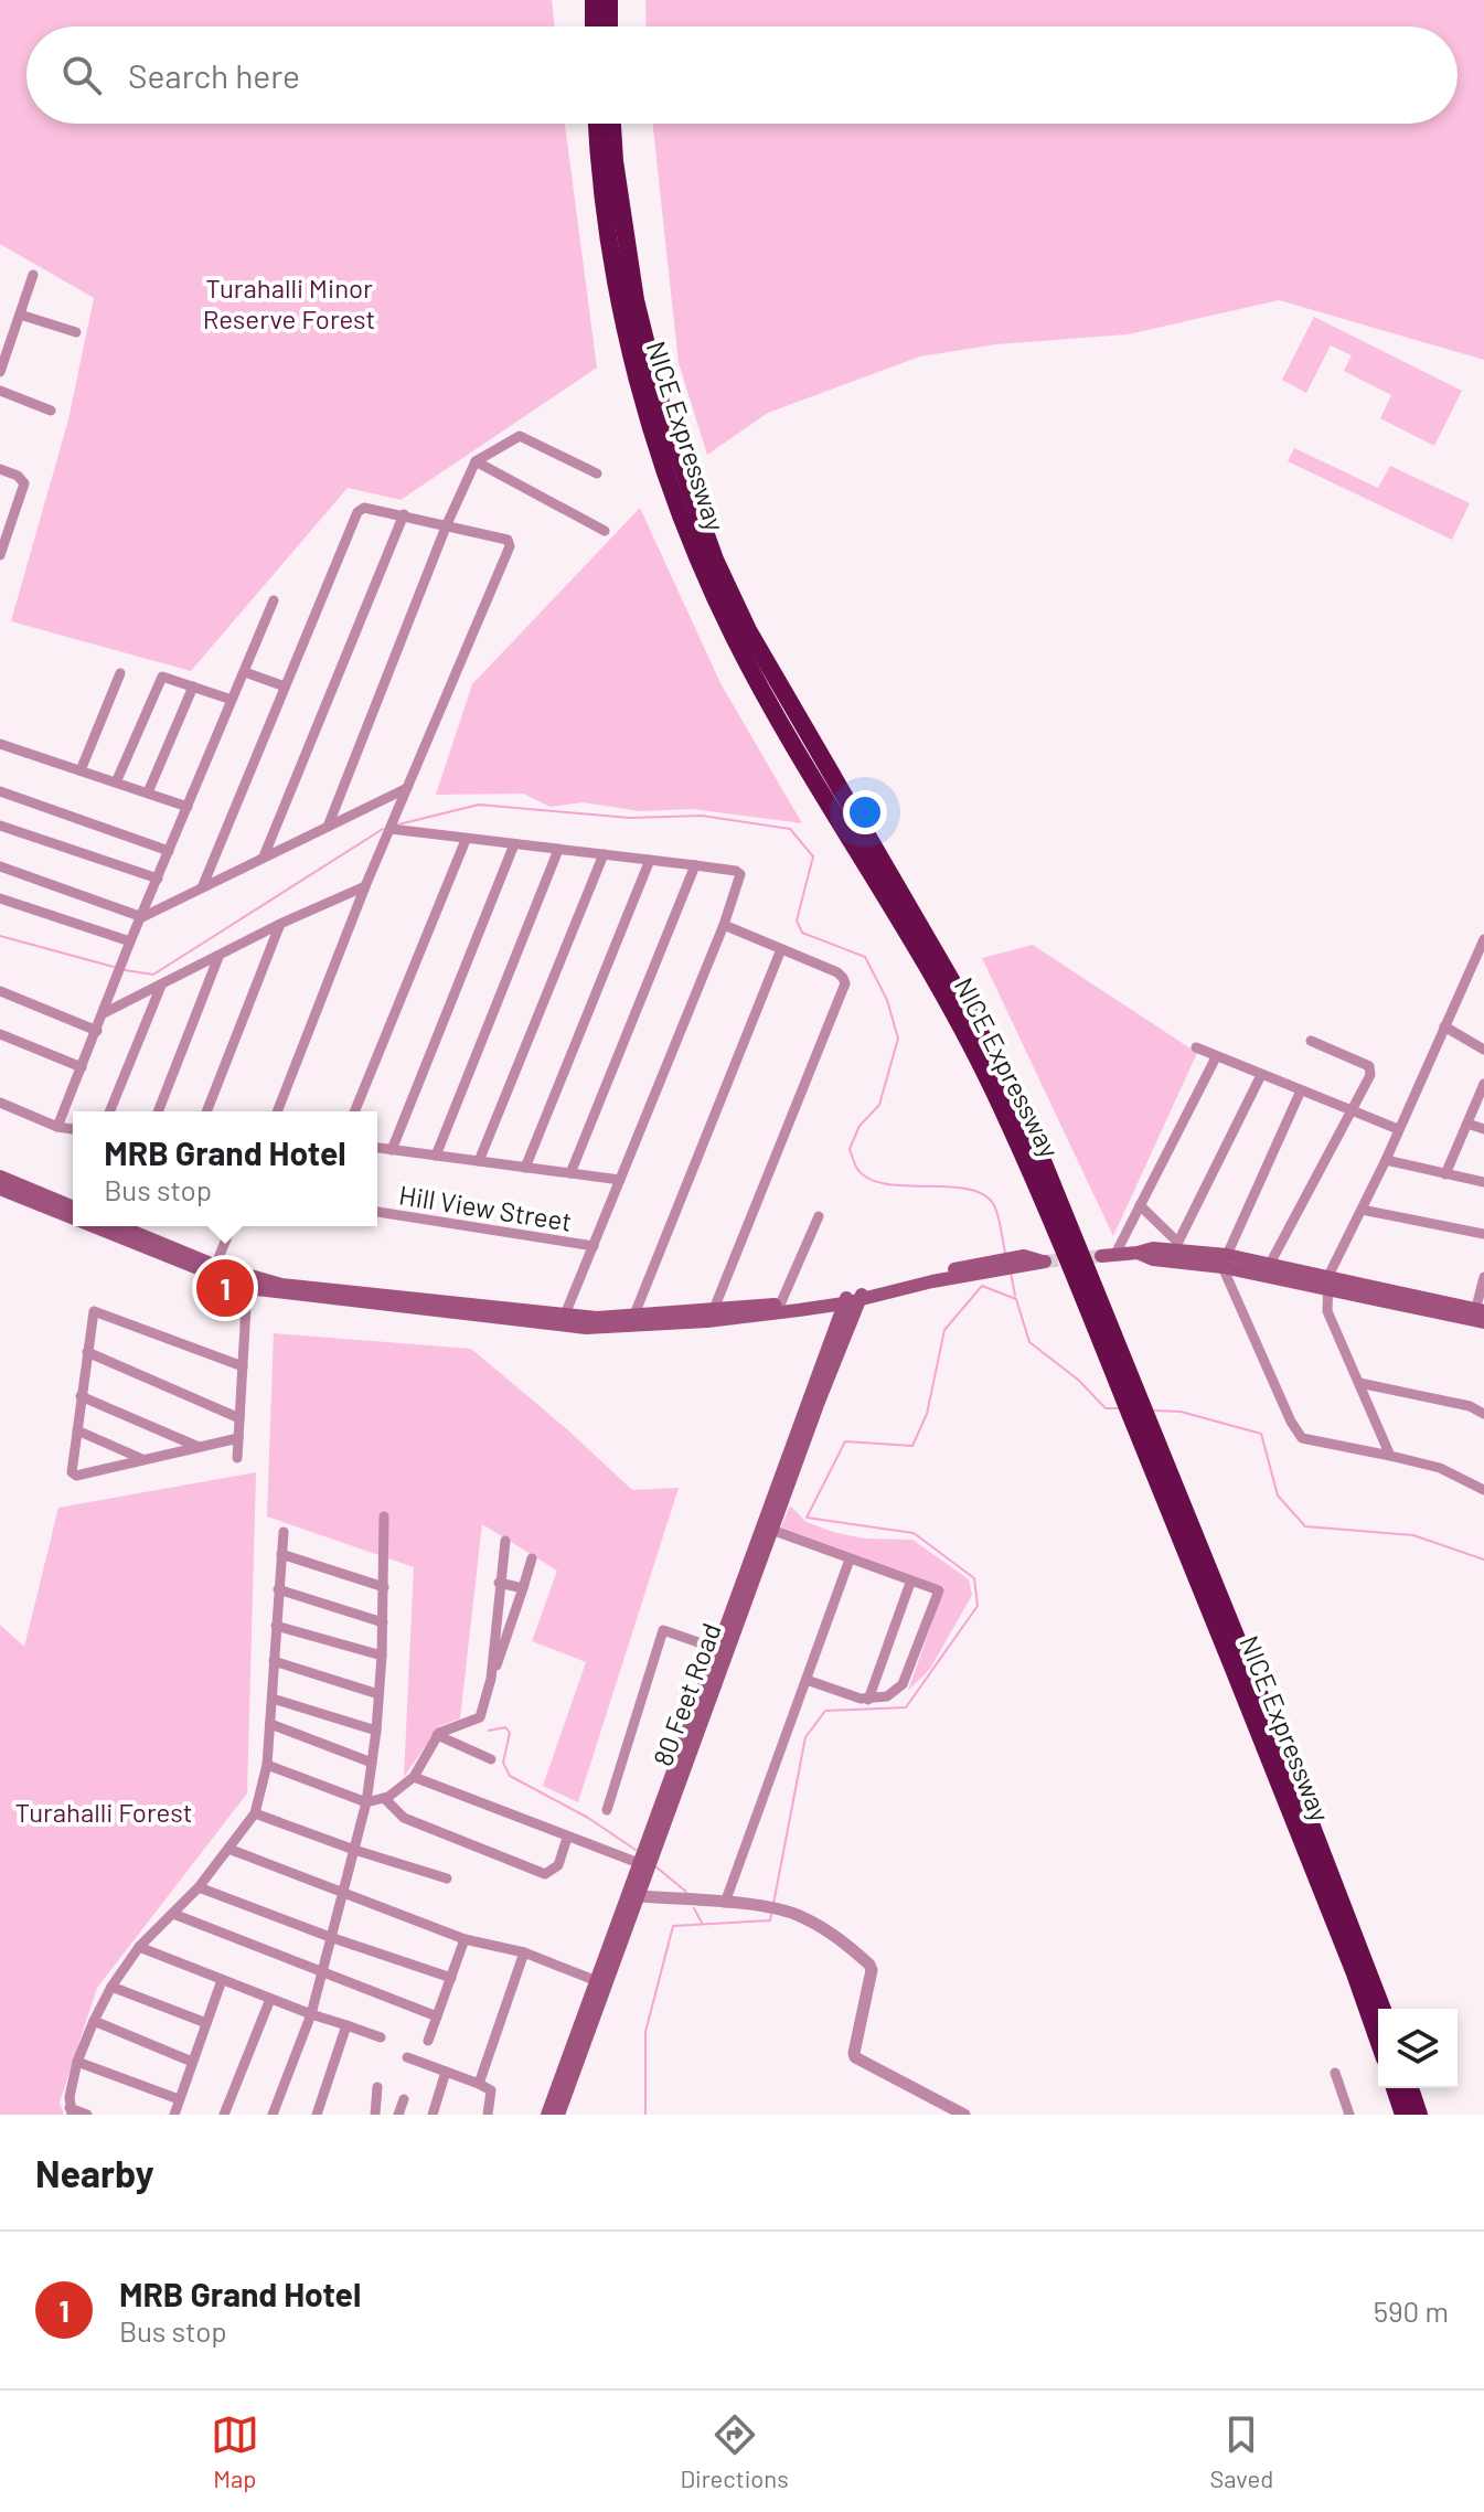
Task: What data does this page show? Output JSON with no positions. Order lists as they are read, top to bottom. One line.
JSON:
{"streets":{"highway":["NICE Expressway"],"main road":["80 Feet Road"],"street":["Hill View Street"]},"parks":["Turahalli Minor Reserve Forest","Turahalli Forest"],"page":{"search":"Search here","popup":["MRB Grand Hotel","Bus stop"],"pins":"1","heading":"Nearby","list":[{"mark":"1","name":"MRB Grand Hotel","note":"Bus stop","value":"590 m"}],"nav":["Map","Directions","Saved"]}}
